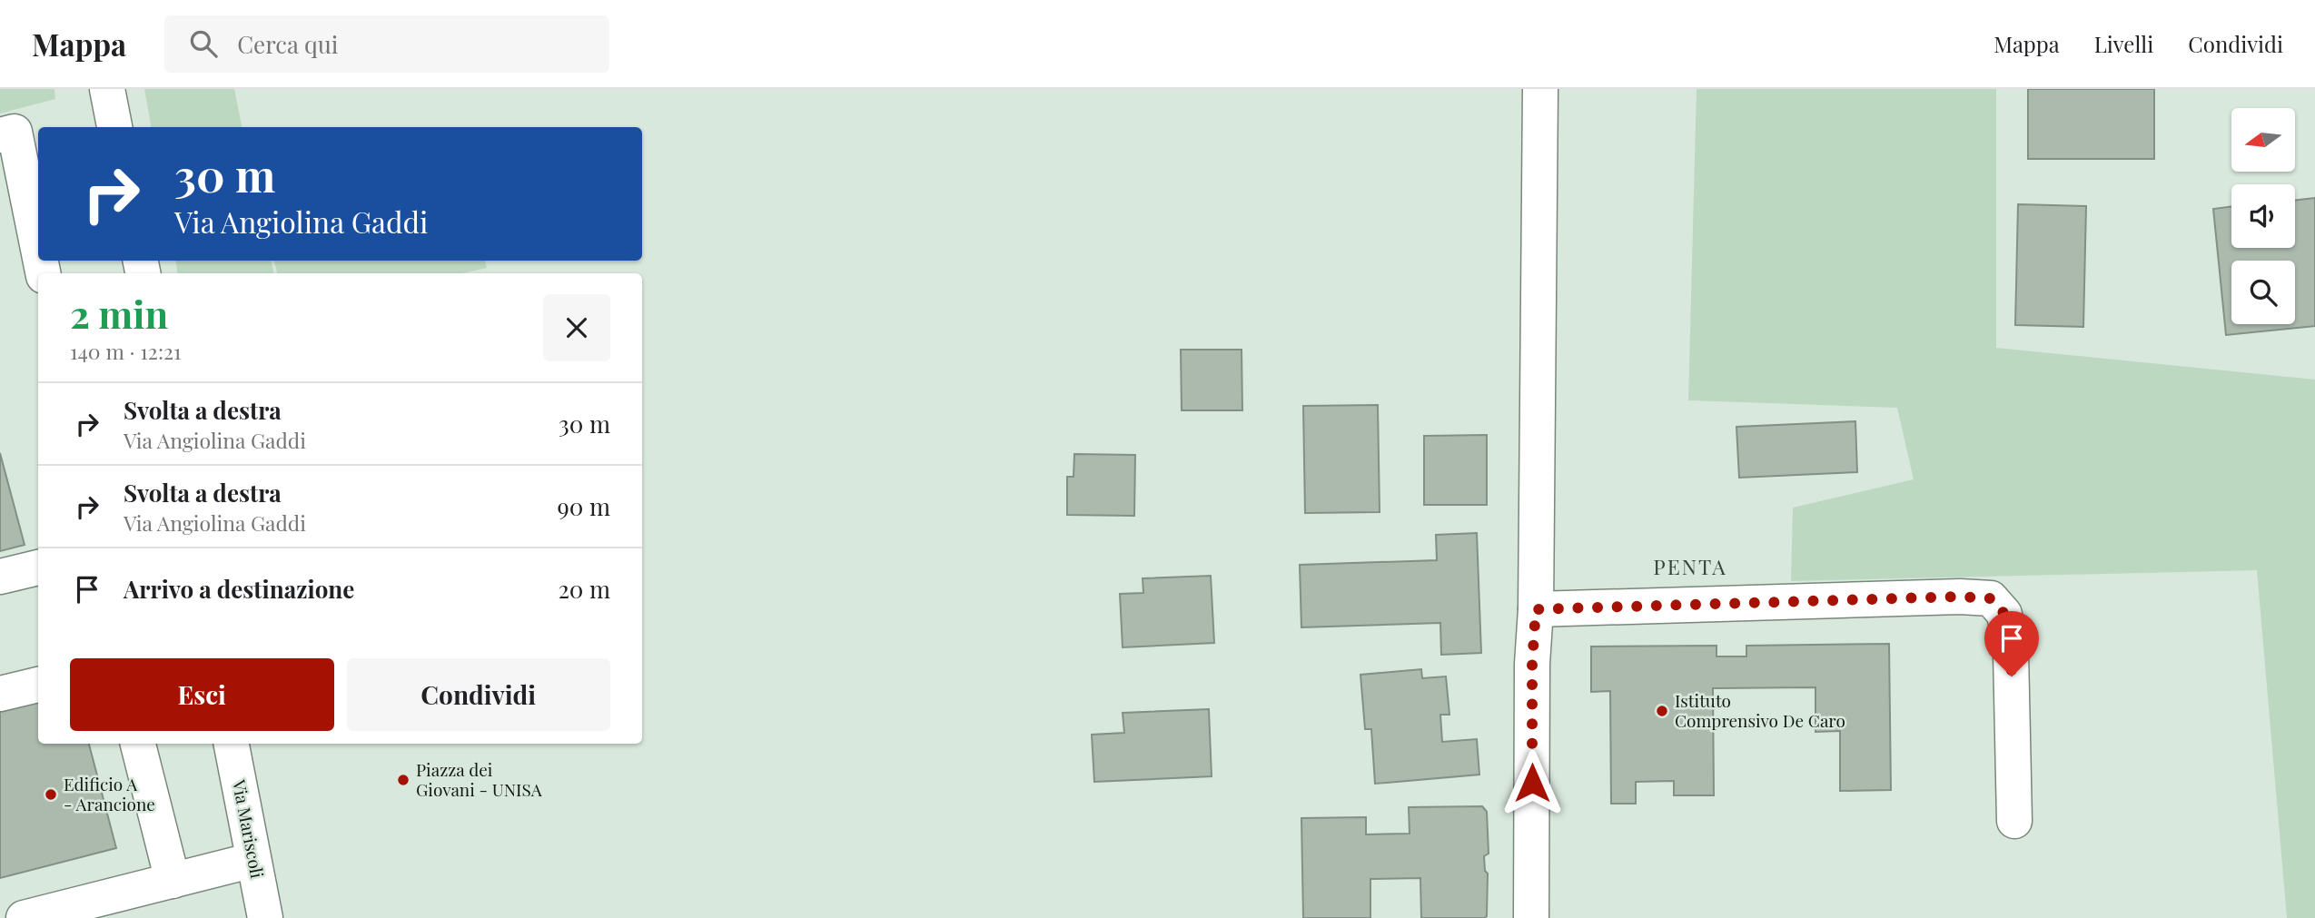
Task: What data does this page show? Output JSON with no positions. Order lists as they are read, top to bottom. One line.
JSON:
{"streets":{"street":["Via Mariscoli"]},"districts":["PENTA"],"places":["Istituto Comprensivo De Caro","Piazza dei Giovani - UNISA","Edificio A - Arancione"],"north":"left","page":{"header":"Mappa","search":"Cerca qui","nav":["Mappa","Livelli","Condividi"],"turn":["30 m","Via Angiolina Gaddi"],"heading":["2 min","140 m · 12:21"],"list":[{"name":"Svolta a destra","note":"Via Angiolina Gaddi","value":"30 m"},{"name":"Svolta a destra","note":"Via Angiolina Gaddi","value":"90 m"},{"name":"Arrivo a destinazione","value":"20 m"}],"buttons":["Esci","Condividi"]}}
